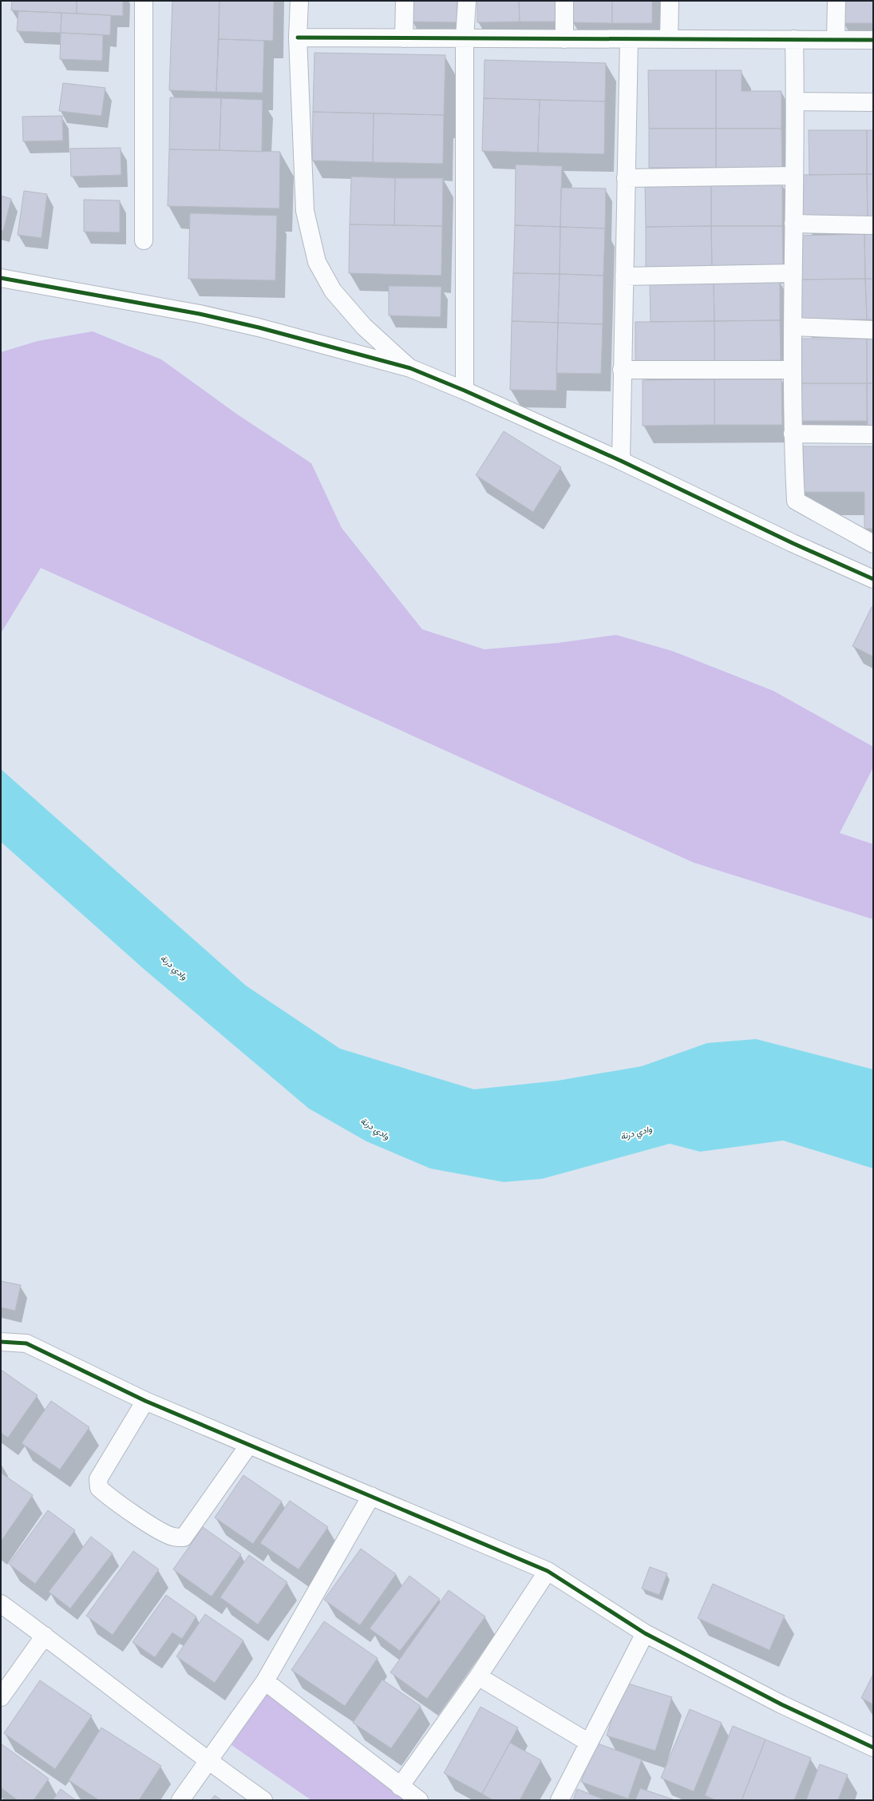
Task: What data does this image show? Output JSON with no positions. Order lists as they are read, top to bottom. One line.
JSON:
{"water":["وادي درنة"]}
